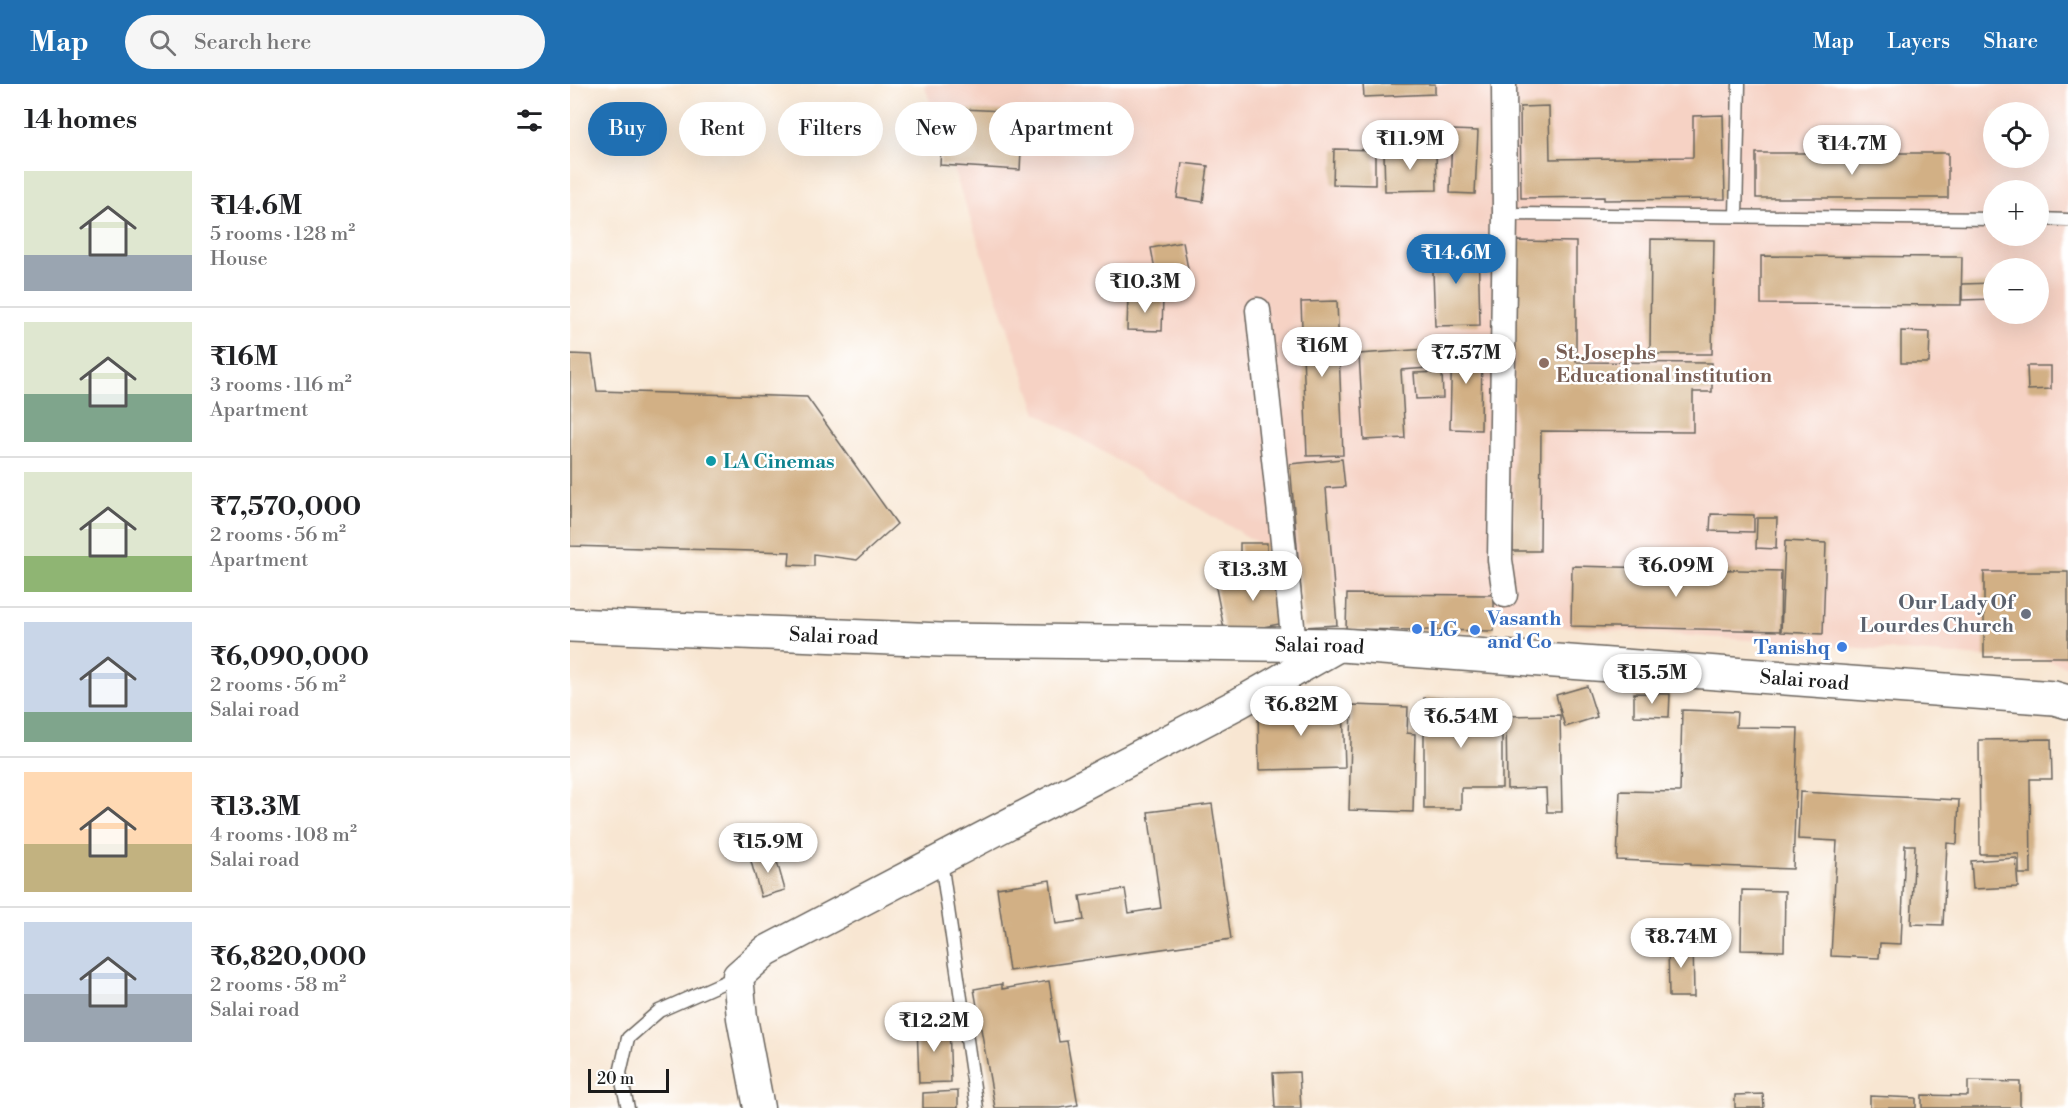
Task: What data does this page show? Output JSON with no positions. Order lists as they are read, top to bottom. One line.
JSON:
{"streets":{"main road":["Salai road"]},"places":["St. Josephs Educational institution","LA Cinemas","Our Lady Of Lourdes Church","LG","Vasanth and Co","Tanishq"],"scale_bar":"20 m","page":{"header":"Map","search":"Search here","nav":["Map","Layers","Share"],"heading":"14 homes","map_buttons":["+","−"],"chip":["Buy","Rent","Filters","New","Apartment"],"price":["₹11.9M","₹14.7M","₹14.6M","₹10.3M","₹16M","₹7.57M","₹6.09M","₹13.3M","₹15.5M","₹6.82M","₹6.54M","₹15.9M","₹8.74M","₹12.2M"],"list":[{"name":"₹14.6M","note":"5 rooms · 128 m² · House"},{"name":"₹16M","note":"3 rooms · 116 m² · Apartment"},{"name":"₹7,570,000","note":"2 rooms · 56 m² · Apartment"},{"name":"₹6,090,000","note":"2 rooms · 56 m² · Salai road"},{"name":"₹13.3M","note":"4 rooms · 108 m² · Salai road"},{"name":"₹6,820,000","note":"2 rooms · 58 m² · Salai road"}],"scale":"20 m"}}
